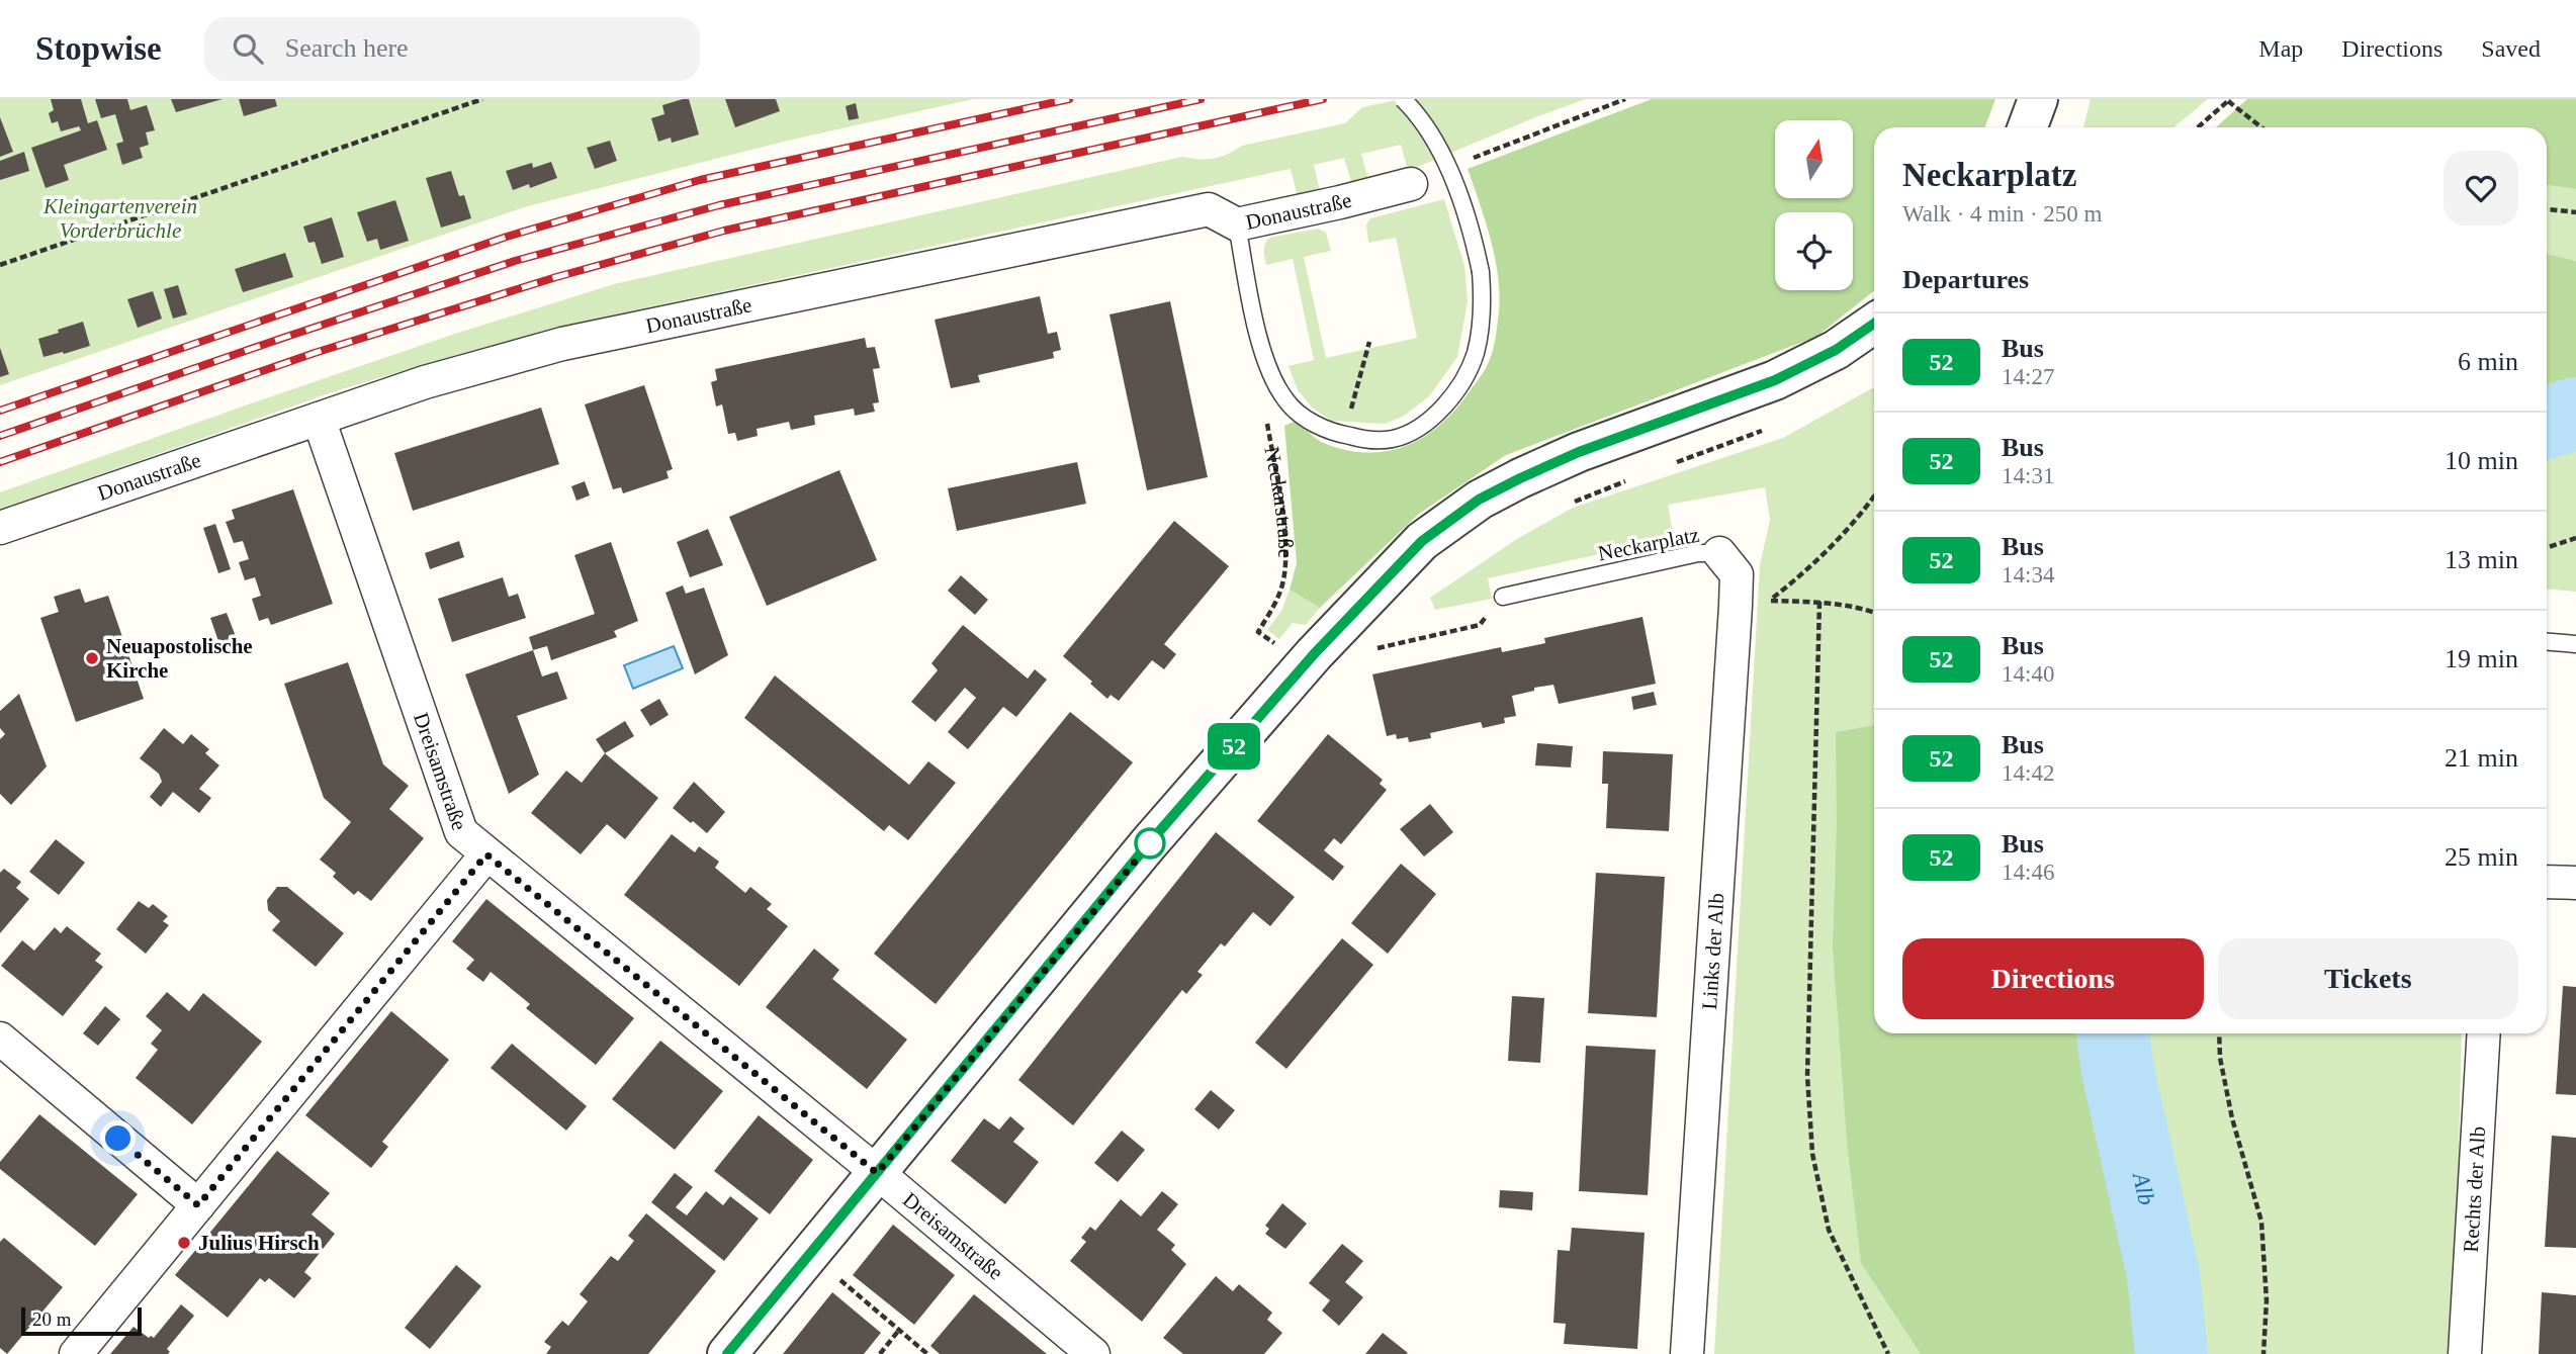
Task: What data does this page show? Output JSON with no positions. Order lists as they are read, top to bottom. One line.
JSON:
{"streets":{"street":["Donaustraße","Dreisamstraße","Links der Alb","Rechts der Alb"],"lane":["Neckarplatz"],"path":["Neckarstraße"]},"crossings":[["Donaustraße","Dreisamstraße"],["Neckarplatz","Links der Alb"]],"water":["Alb"],"parks":["Kleingartenverein Vorderbrüchle"],"places":["Neuapostolische Kirche","Julius Hirsch"],"lines":["bus line 52"],"scale_bar":"20 m","north":"top","page":{"header":"Stopwise","search":"Search here","nav":["Map","Directions","Saved"],"on_map":"52","heading":[["Neckarplatz","Walk · 4 min · 250 m"],"Departures"],"list":[{"mark":"52","name":"Bus","note":"14:27","value":"6 min"},{"mark":"52","name":"Bus","note":"14:31","value":"10 min"},{"mark":"52","name":"Bus","note":"14:34","value":"13 min"},{"mark":"52","name":"Bus","note":"14:40","value":"19 min"},{"mark":"52","name":"Bus","note":"14:42","value":"21 min"},{"mark":"52","name":"Bus","note":"14:46","value":"25 min"}],"buttons":["Directions","Tickets"],"scale":"20 m"}}
